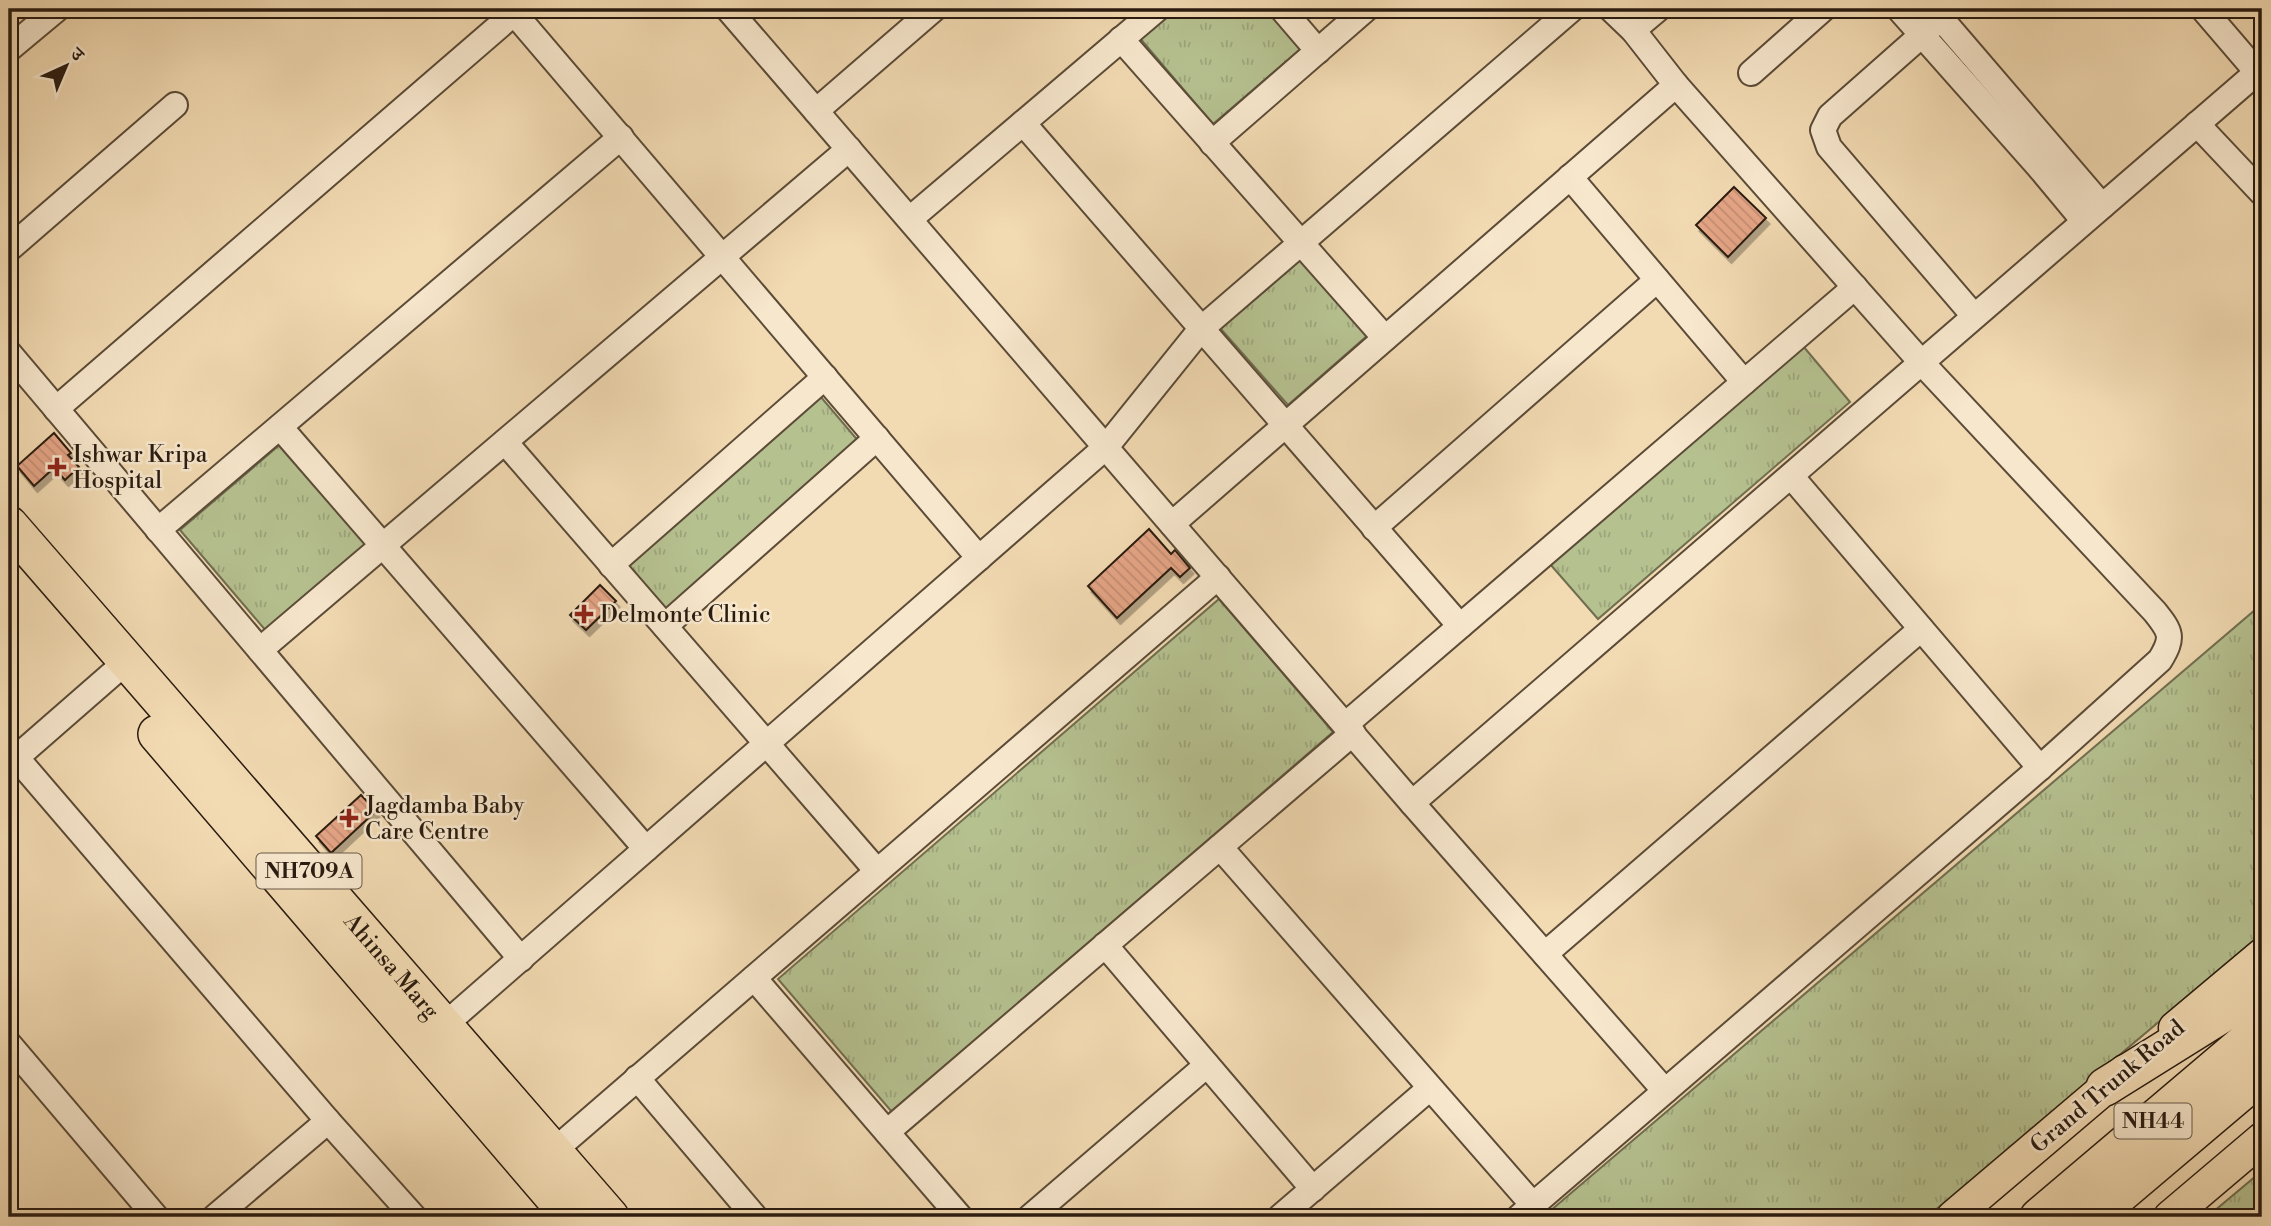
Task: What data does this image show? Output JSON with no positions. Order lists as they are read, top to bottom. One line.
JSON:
{"streets":{"highway":["NH709A","Ahinsa Marg","NH44"],"main road":["Grand Trunk Road"]},"places":{"health":["Ishwar Kripa Hospital","Delmonte Clinic","Jagdamba Baby Care Centre"]},"north":"top right"}
